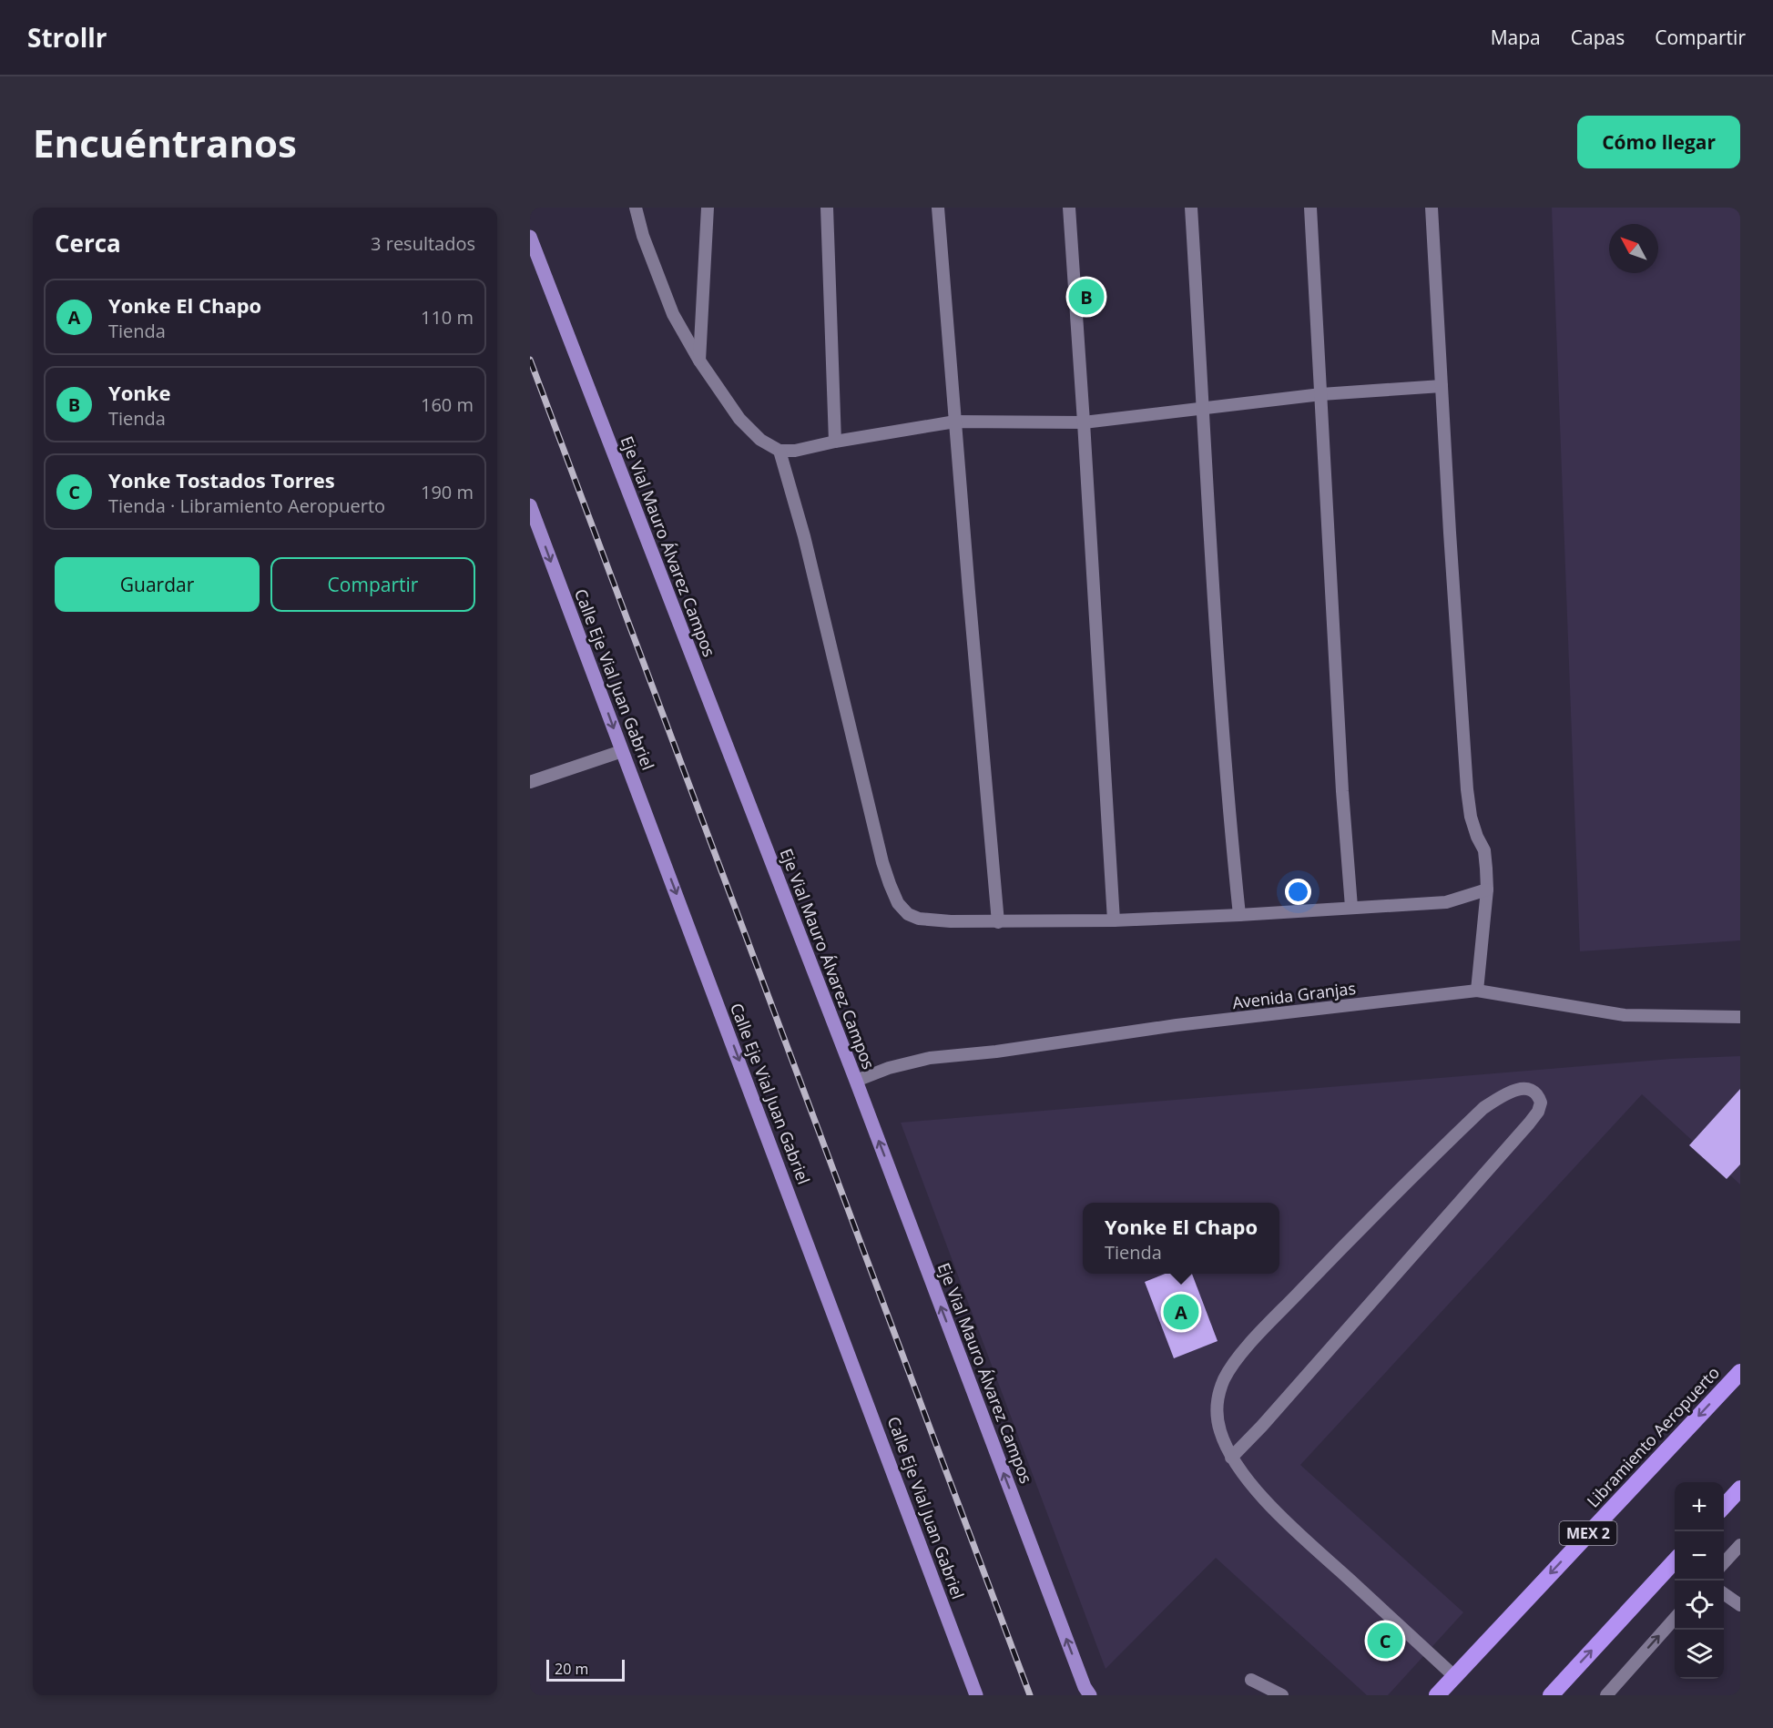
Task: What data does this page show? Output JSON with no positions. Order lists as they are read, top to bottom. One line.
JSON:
{"streets":{"highway":["Libramiento Aeropuerto","MEX 2"],"main road":["Eje Vial Mauro Álvarez Campos","Calle Eje Vial Juan Gabriel"],"lane":["Avenida Granjas"]},"crossings":[["Eje Vial Mauro Álvarez Campos","Avenida Granjas"]],"one_way":["Eje Vial Mauro Álvarez Campos","Calle Eje Vial Juan Gabriel"],"scale_bar":"20 m","north":"top left","page":{"header":"Strollr","nav":["Mapa","Capas","Compartir"],"buttons":["Cómo llegar",["Guardar","Compartir"]],"title":"Encuéntranos","heading":["Cerca","3 resultados"],"pins":["B","A","C"],"list":[{"mark":"A","name":"Yonke El Chapo","note":"Tienda","value":"110 m"},{"mark":"B","name":"Yonke","note":"Tienda","value":"160 m"},{"mark":"C","name":"Yonke Tostados Torres","note":"Tienda · Libramiento Aeropuerto","value":"190 m"}],"popup":["Yonke El Chapo","Tienda"],"map_buttons":["+","−"],"scale":"20 m"}}
